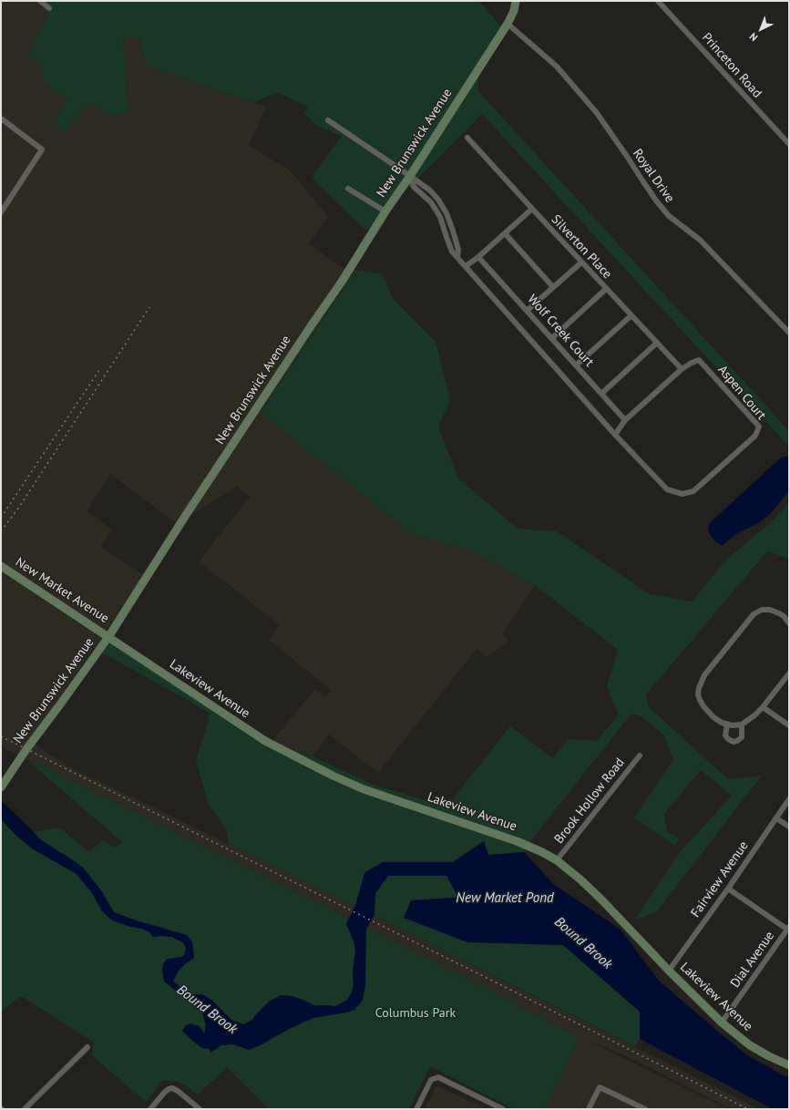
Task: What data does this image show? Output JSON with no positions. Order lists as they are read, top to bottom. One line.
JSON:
{"streets":{"main road":["New Brunswick Avenue","New Market Avenue","Lakeview Avenue"],"street":["Princeton Road","Royal Drive","Silverton Place","Wolf Creek Court","Aspen Court","Brook Hollow Road","Fairview Avenue","Dial Avenue"]},"crossings":[["New Brunswick Avenue","Royal Drive"],["New Brunswick Avenue","Aspen Court"],["New Brunswick Avenue","New Market Avenue"],["New Brunswick Avenue","Lakeview Avenue"],["Silverton Place","Aspen Court"],["Wolf Creek Court","Aspen Court"],["New Market Avenue","Lakeview Avenue"],["Lakeview Avenue","Brook Hollow Road"],["Lakeview Avenue","Fairview Avenue"],["Lakeview Avenue","Dial Avenue"]],"water":["New Market Pond","Bound Brook"],"parks":["Columbus Park"],"north":"bottom left"}
